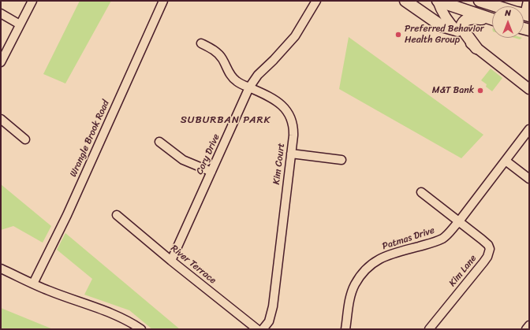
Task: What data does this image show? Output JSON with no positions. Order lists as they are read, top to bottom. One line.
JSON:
{"streets":{"street":["Wrangle Brook Road","Cory Drive","Kim Court","Patmas Drive","River Terrace","Kim Lane"]},"crossings":[["Cory Drive","Kim Court"],["Cory Drive","River Terrace"],["Patmas Drive","Kim Lane"]],"districts":["SUBURBAN PARK"],"places":["Preferred Behavior Health Group","M&T Bank"],"north":"top"}
